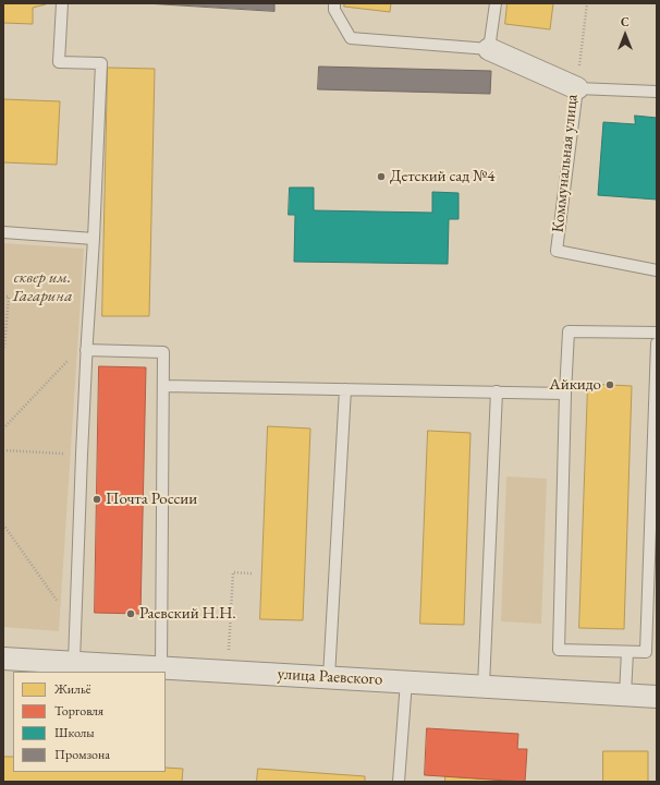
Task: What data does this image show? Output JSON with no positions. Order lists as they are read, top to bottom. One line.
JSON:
{"streets":{"street":["Коммунальная улица","улица Раевского"]},"parks":["сквер им. Гагарина"],"places":["Детский сад №4","Айкидо","Почта России","Раевский Н.Н."],"legend":["Жильё","Торговля","Школы","Промзона"],"north":"top"}
